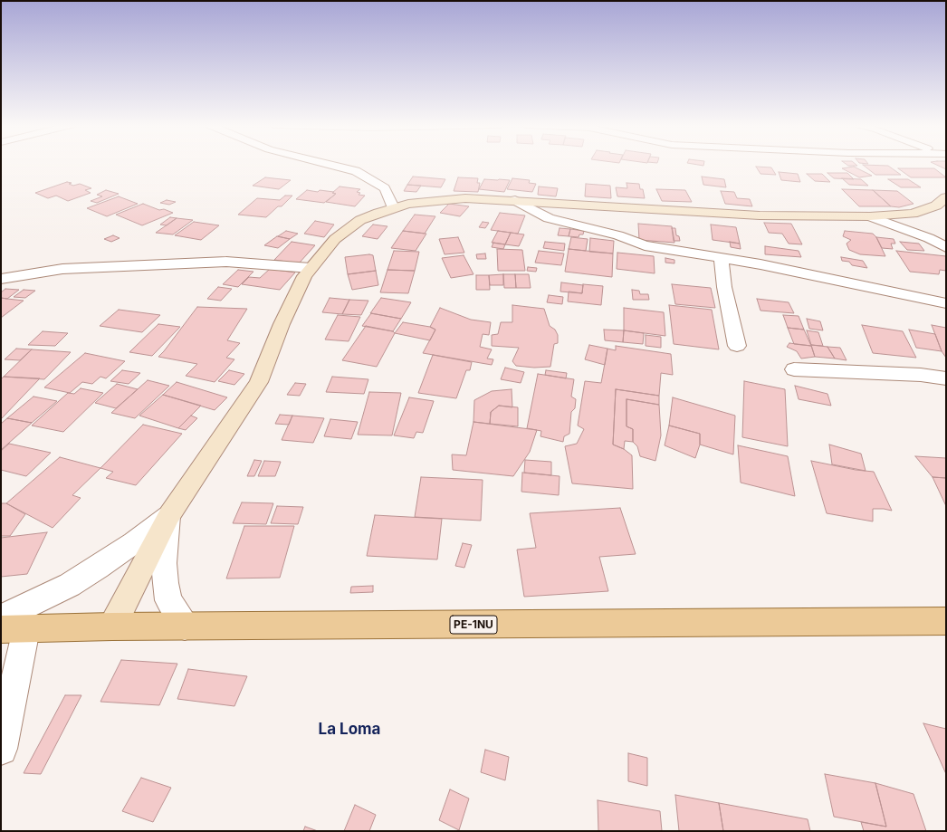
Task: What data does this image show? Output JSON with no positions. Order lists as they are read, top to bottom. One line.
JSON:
{"streets":{"main road":["PE-1NU"]},"districts":["La Loma"]}
